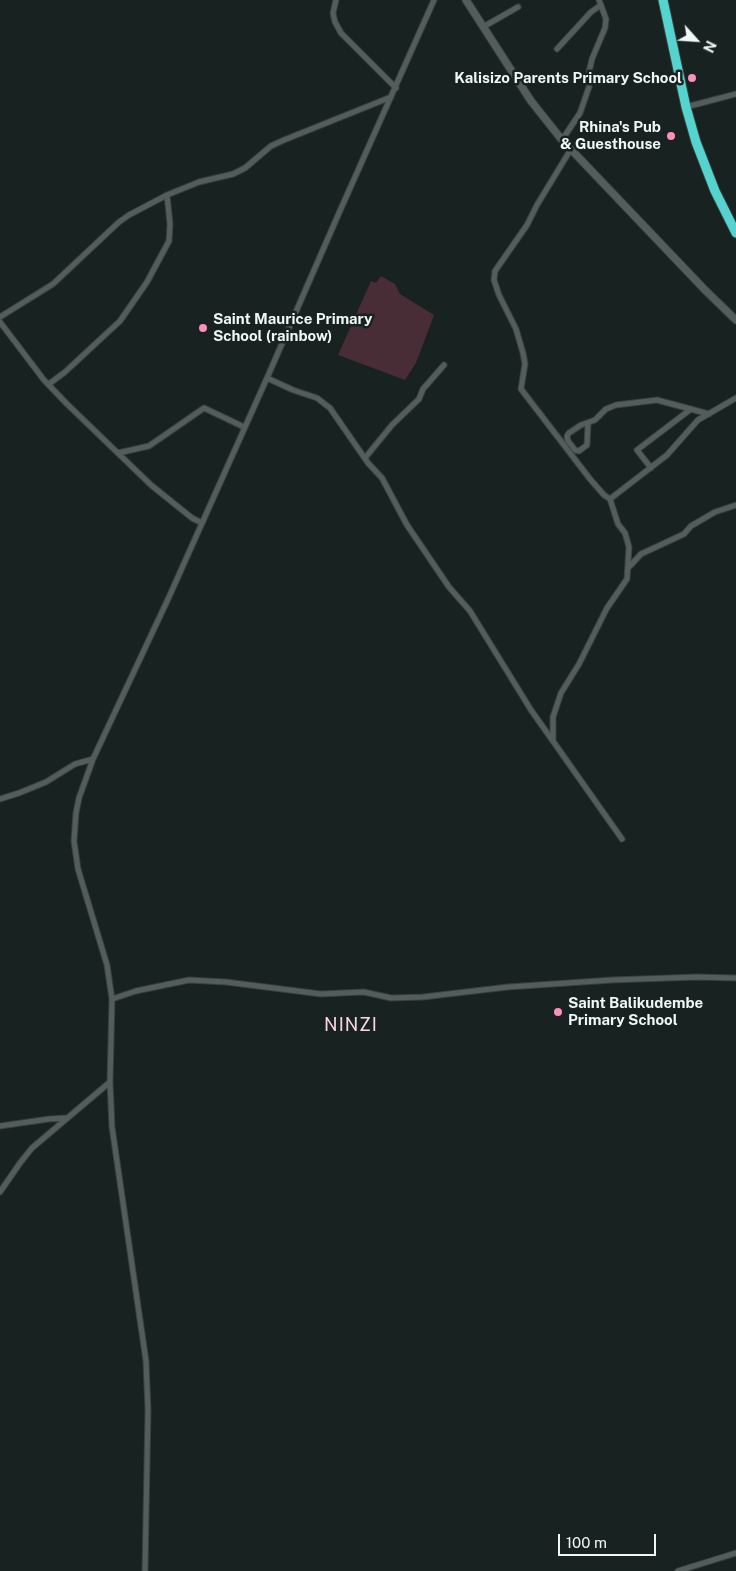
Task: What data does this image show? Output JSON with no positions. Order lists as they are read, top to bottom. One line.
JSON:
{"districts":["NINZI"],"places":["Kalisizo Parents Primary School","Rhina's Pub & Guesthouse","Saint Maurice Primary School (rainbow)","Saint Balikudembe Primary School"],"scale_bar":"100 m","north":"bottom right"}
